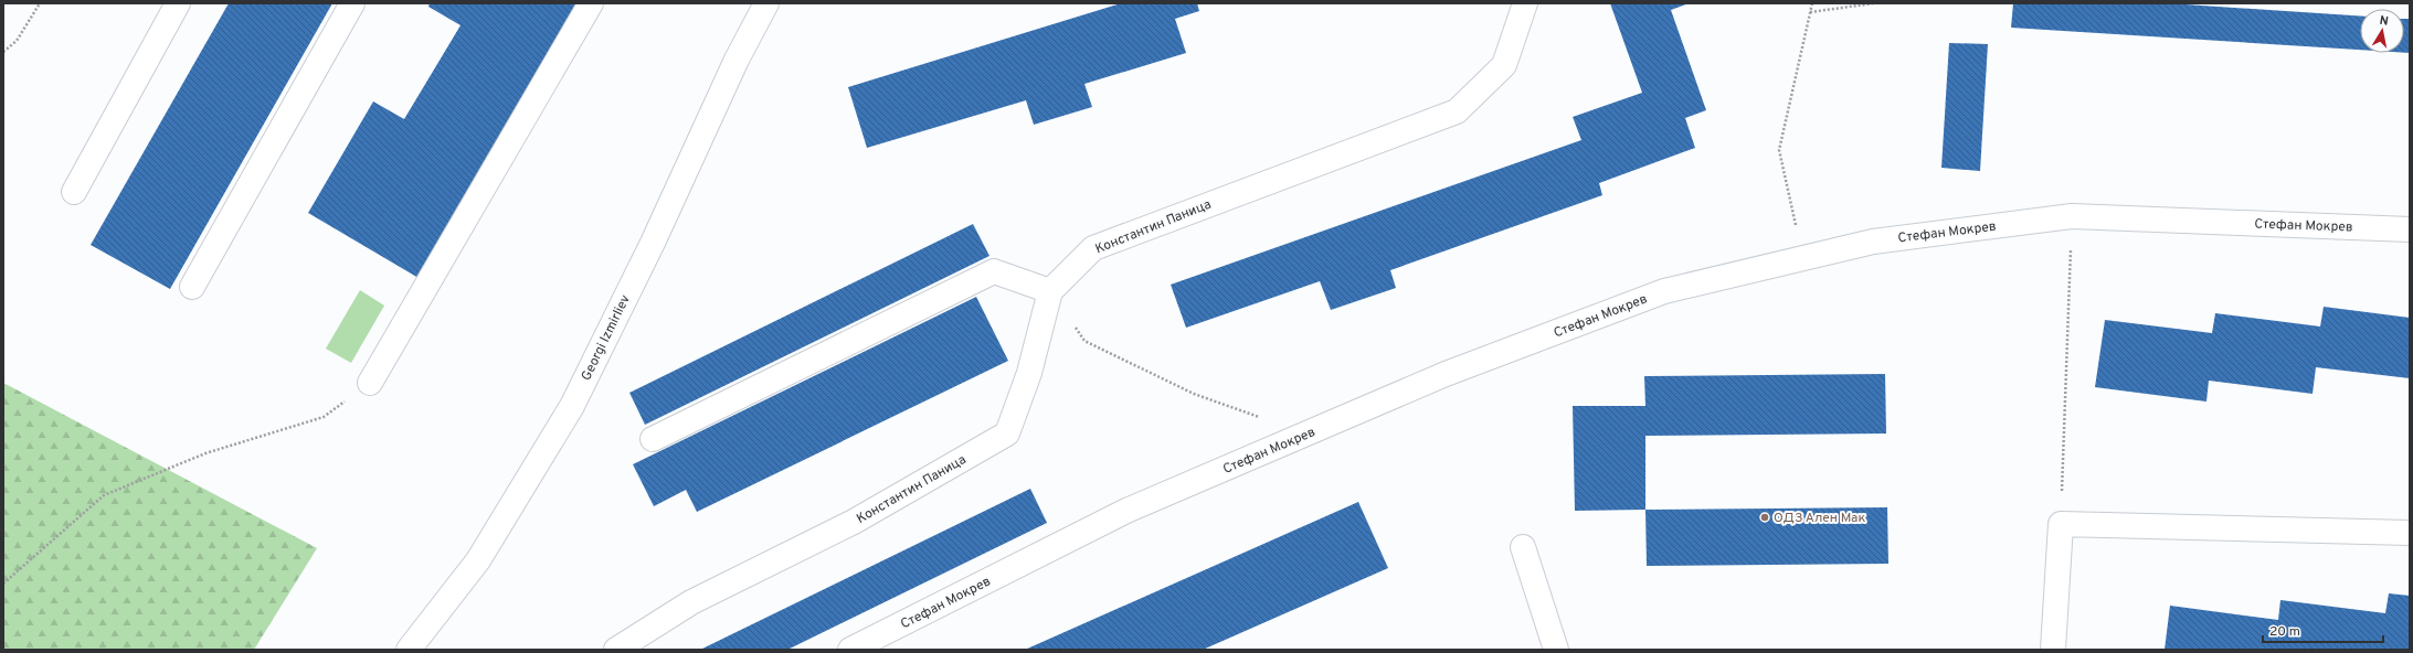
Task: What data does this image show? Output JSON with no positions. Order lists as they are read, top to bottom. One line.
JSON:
{"streets":{"street":["Стефан Мокрев","Константин Паница","Georgi Izmirliev"]},"places":["ОДЗ Ален Мак"],"scale_bar":"20 m","north":"top"}
